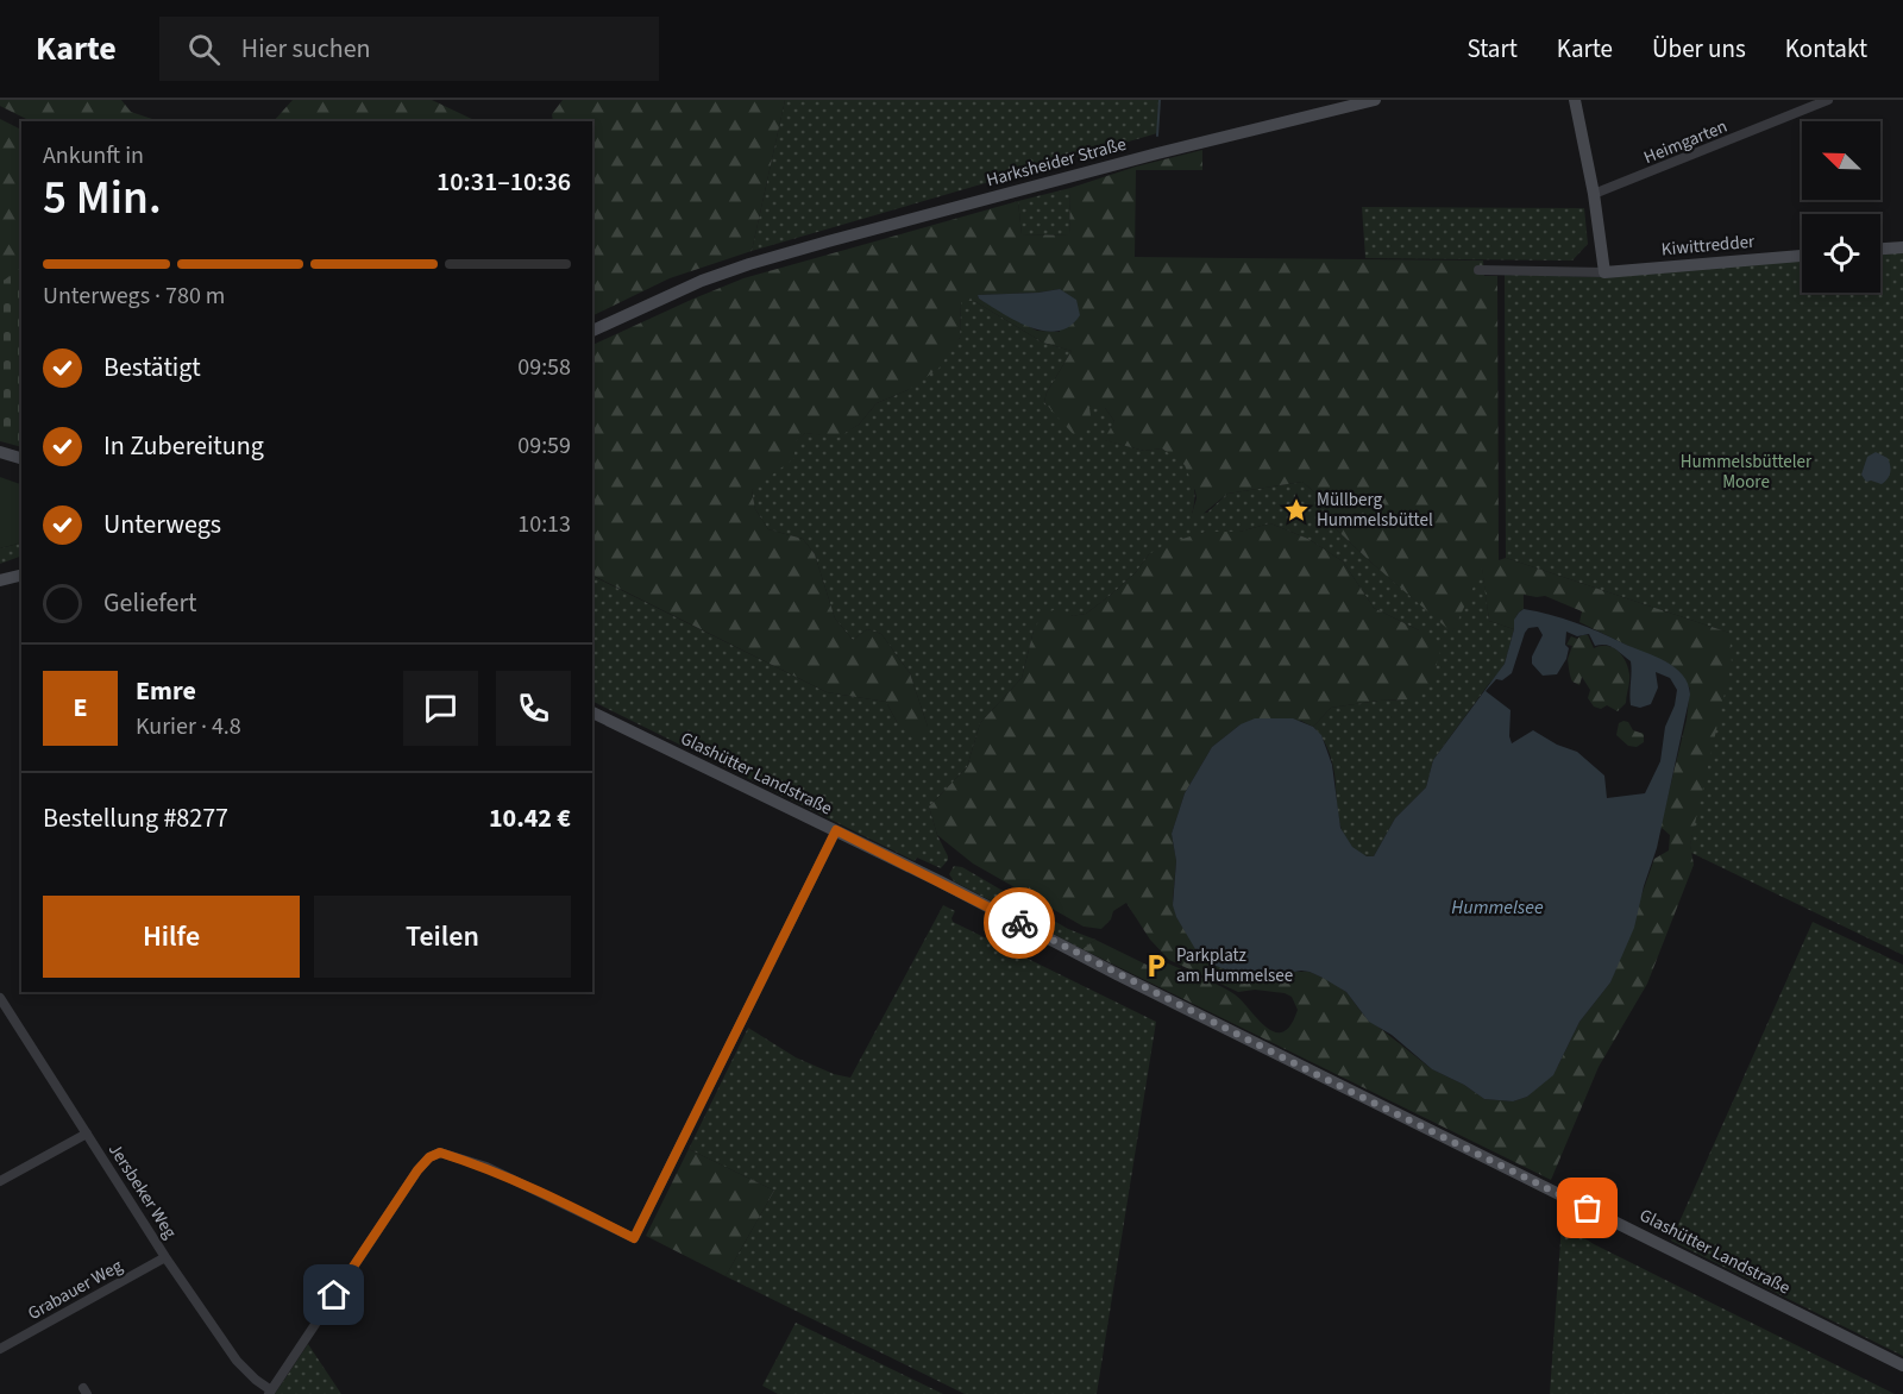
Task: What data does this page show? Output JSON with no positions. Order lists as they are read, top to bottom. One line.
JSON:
{"streets":{"street":["Heimgarten","Harksheider Straße","Kiwittredder","Glashütter Landstraße","Jersbeker Weg","Grabauer Weg"]},"crossings":[["Jersbeker Weg","Grabauer Weg"]],"water":["Hummelsee"],"parks":["Hummelsbütteler Moore"],"places":{"place":["Müllberg Hummelsbüttel"],"parking":["Parkplatz am Hummelsee"]},"north":"top left","page":{"header":"Karte","search":"Hier suchen","nav":["Start","Karte","Über uns","Kontakt"],"heading":["5 Min.","Ankunft in","10:31–10:36"],"panel":["Emre","Kurier · 4.8","Bestellung #8277","10.42 €"],"bar":"Unterwegs · 780 m","list":[["Bestätigt","09:58"],["In Zubereitung","09:59"],["Unterwegs","10:13"],"Geliefert"],"round":"E","buttons":["Hilfe","Teilen"]}}
